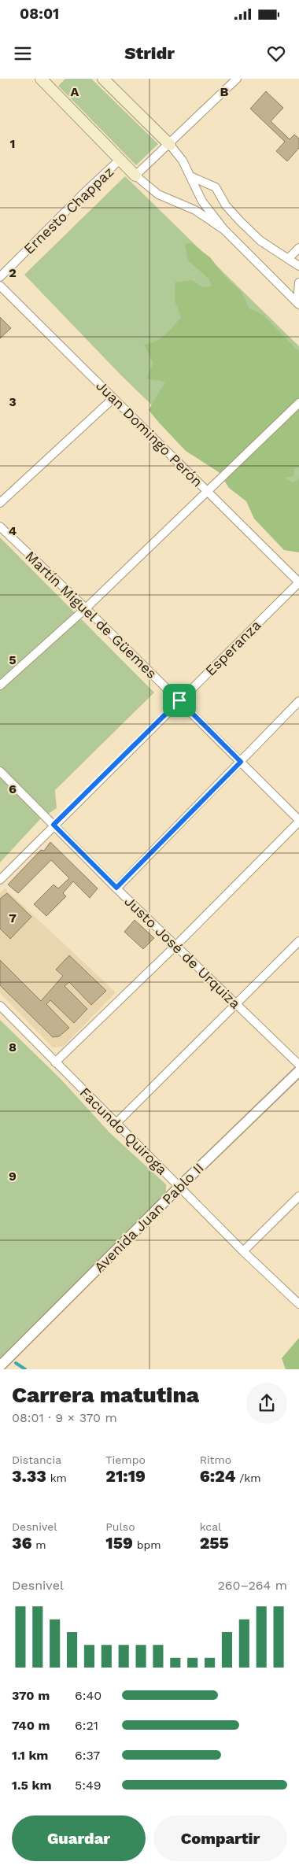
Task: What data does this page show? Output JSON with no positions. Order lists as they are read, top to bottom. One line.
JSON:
{"streets":{"street":["Ernesto Chappaz","Juan Domingo Perón","Martín Miguel de Güemes","Esperanza","Justo José de Urquiza","Facundo Quiroga","Avenida Juan Pablo II"]},"crossings":[["Juan Domingo Perón","Esperanza"],["Martín Miguel de Güemes","Esperanza"],["Esperanza","Justo José de Urquiza"],["Facundo Quiroga","Avenida Juan Pablo II"]],"page":{"status":"08:01","header":"Stridr","heading":["Carrera matutina","08:01 · 9 × 370 m"],"stats":[["Distancia","3.33 km"],["Tiempo","21:19"],["Ritmo","6:24 /km"],["Desnivel","36 m"],["Pulso","159 bpm"],["kcal","255"]],"chart":["Desnivel","260–264 m"],"list":[{"name":"370 m","note":"6:40"},{"name":"740 m","note":"6:21"},{"name":"1.1 km","note":"6:37"},{"name":"1.5 km","note":"5:49"}],"buttons":["Guardar","Compartir"]},"grid":{"columns":["A","B"],"rows":["1","2","3","4","5","6","7","8","9"]}}
